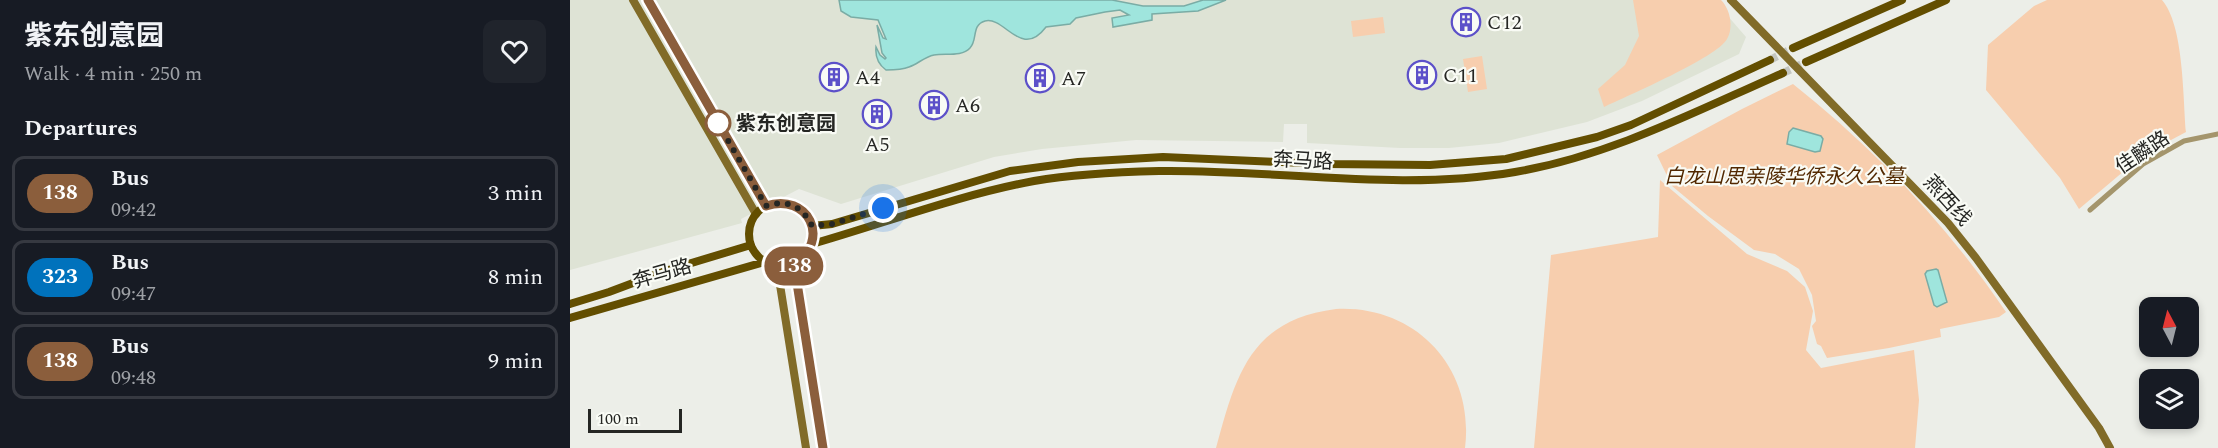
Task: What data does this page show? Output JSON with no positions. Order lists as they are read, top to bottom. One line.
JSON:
{"streets":{"main road":["奔马路","燕西线"],"street":["佳麟路"]},"parks":["白龙山思亲陵华侨永久公墓"],"places":{"building":["C12","C11","A4","A7","A6","A5"],"other":["紫东创意园"]},"lines":["bus line 138"],"scale_bar":"100 m","north":"top","page":{"heading":[["紫东创意园","Walk · 4 min · 250 m"],"Departures"],"on_map":"138","list":[{"mark":"138","name":"Bus","note":"09:42","value":"3 min"},{"mark":"323","name":"Bus","note":"09:47","value":"8 min"},{"mark":"138","name":"Bus","note":"09:48","value":"9 min"}],"scale":"100 m"}}
